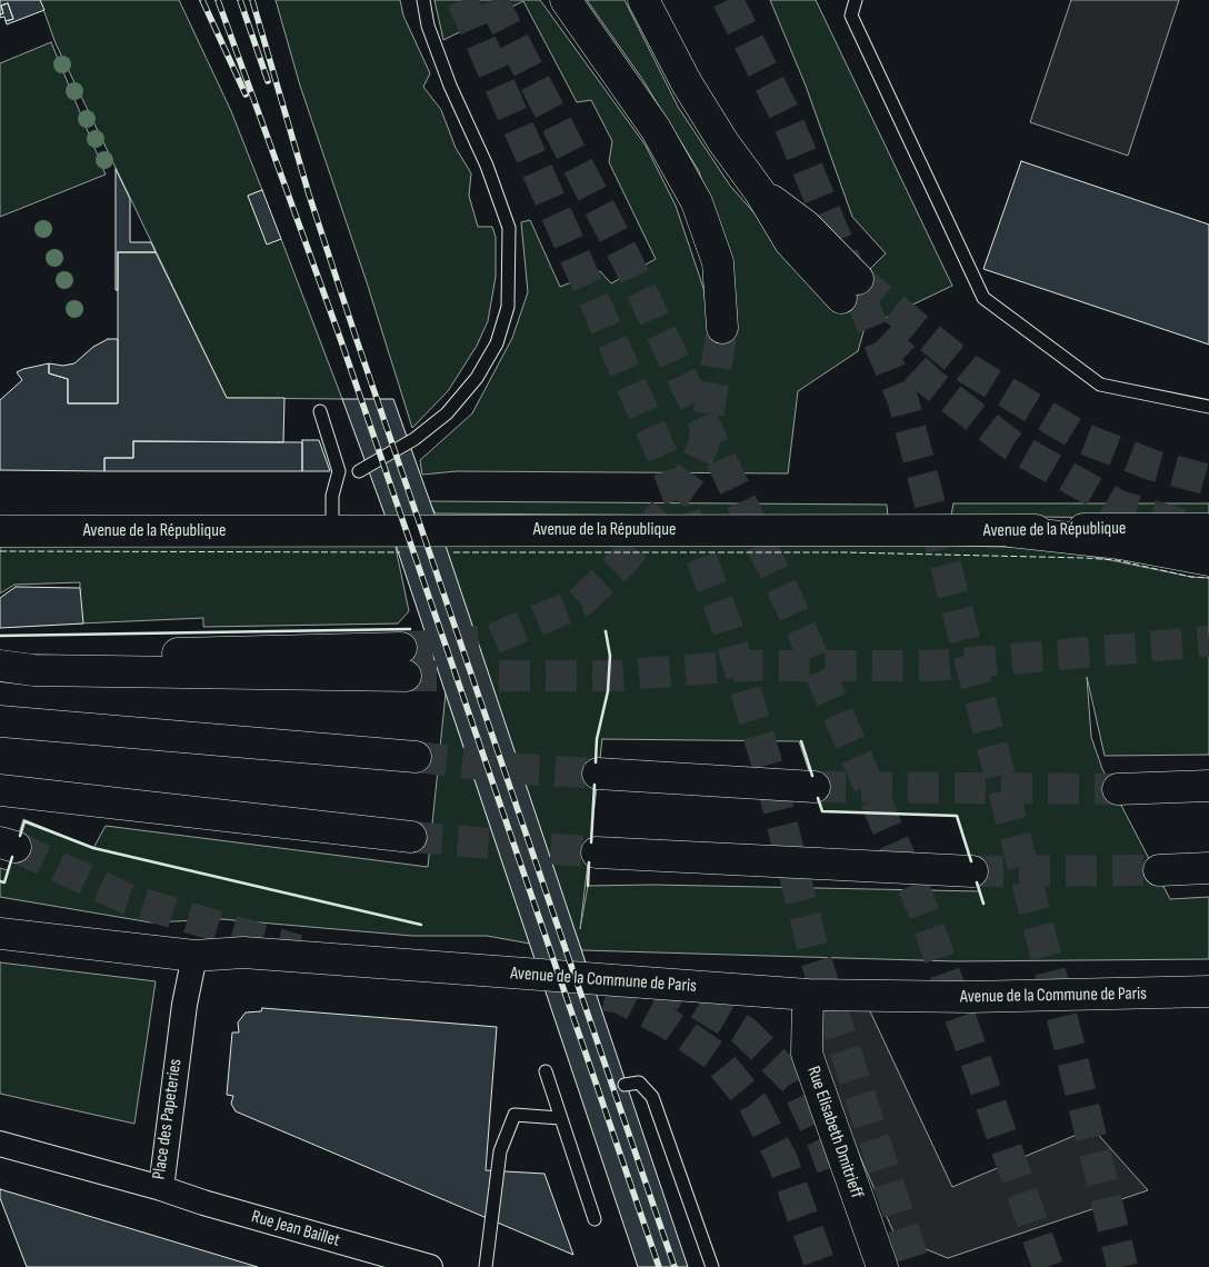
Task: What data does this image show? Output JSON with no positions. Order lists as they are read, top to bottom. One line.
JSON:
{"streets":{"main road":["Avenue de la République","Avenue de la Commune de Paris","Rue Elisabeth Dmitrieff"],"street":["Place des Papeteries","Rue Jean Baillet"]},"crossings":[["Avenue de la Commune de Paris","Place des Papeteries"],["Avenue de la Commune de Paris","Rue Elisabeth Dmitrieff"],["Place des Papeteries","Rue Jean Baillet"]]}
